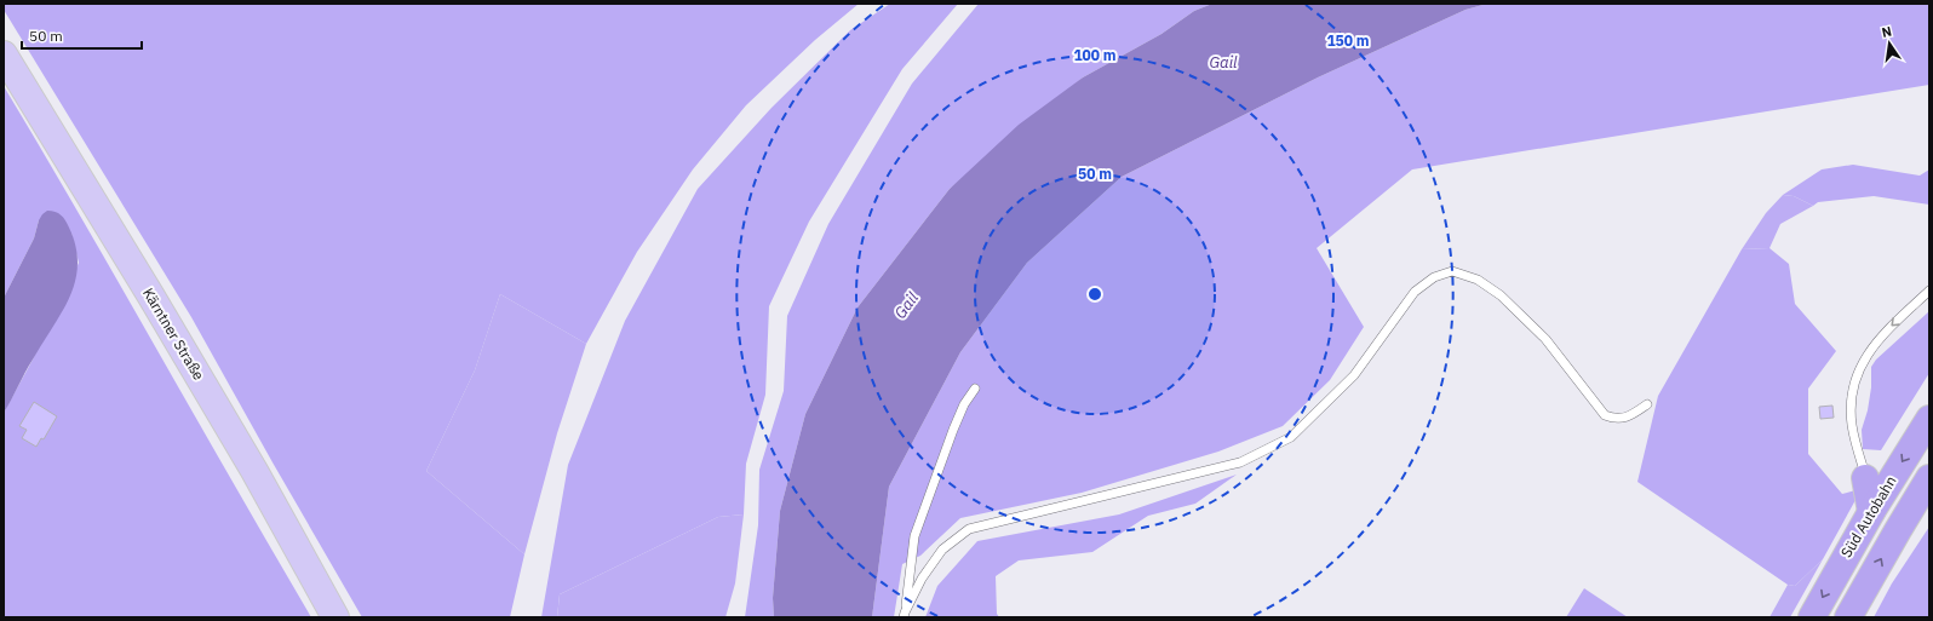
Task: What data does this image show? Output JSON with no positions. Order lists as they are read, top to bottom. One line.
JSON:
{"streets":{"highway":["Süd Autobahn"],"main road":["Kärntner Straße"]},"water":["Gail"],"scale_bar":"50 m","north":"top","rings":["150 m","100 m","50 m"]}
